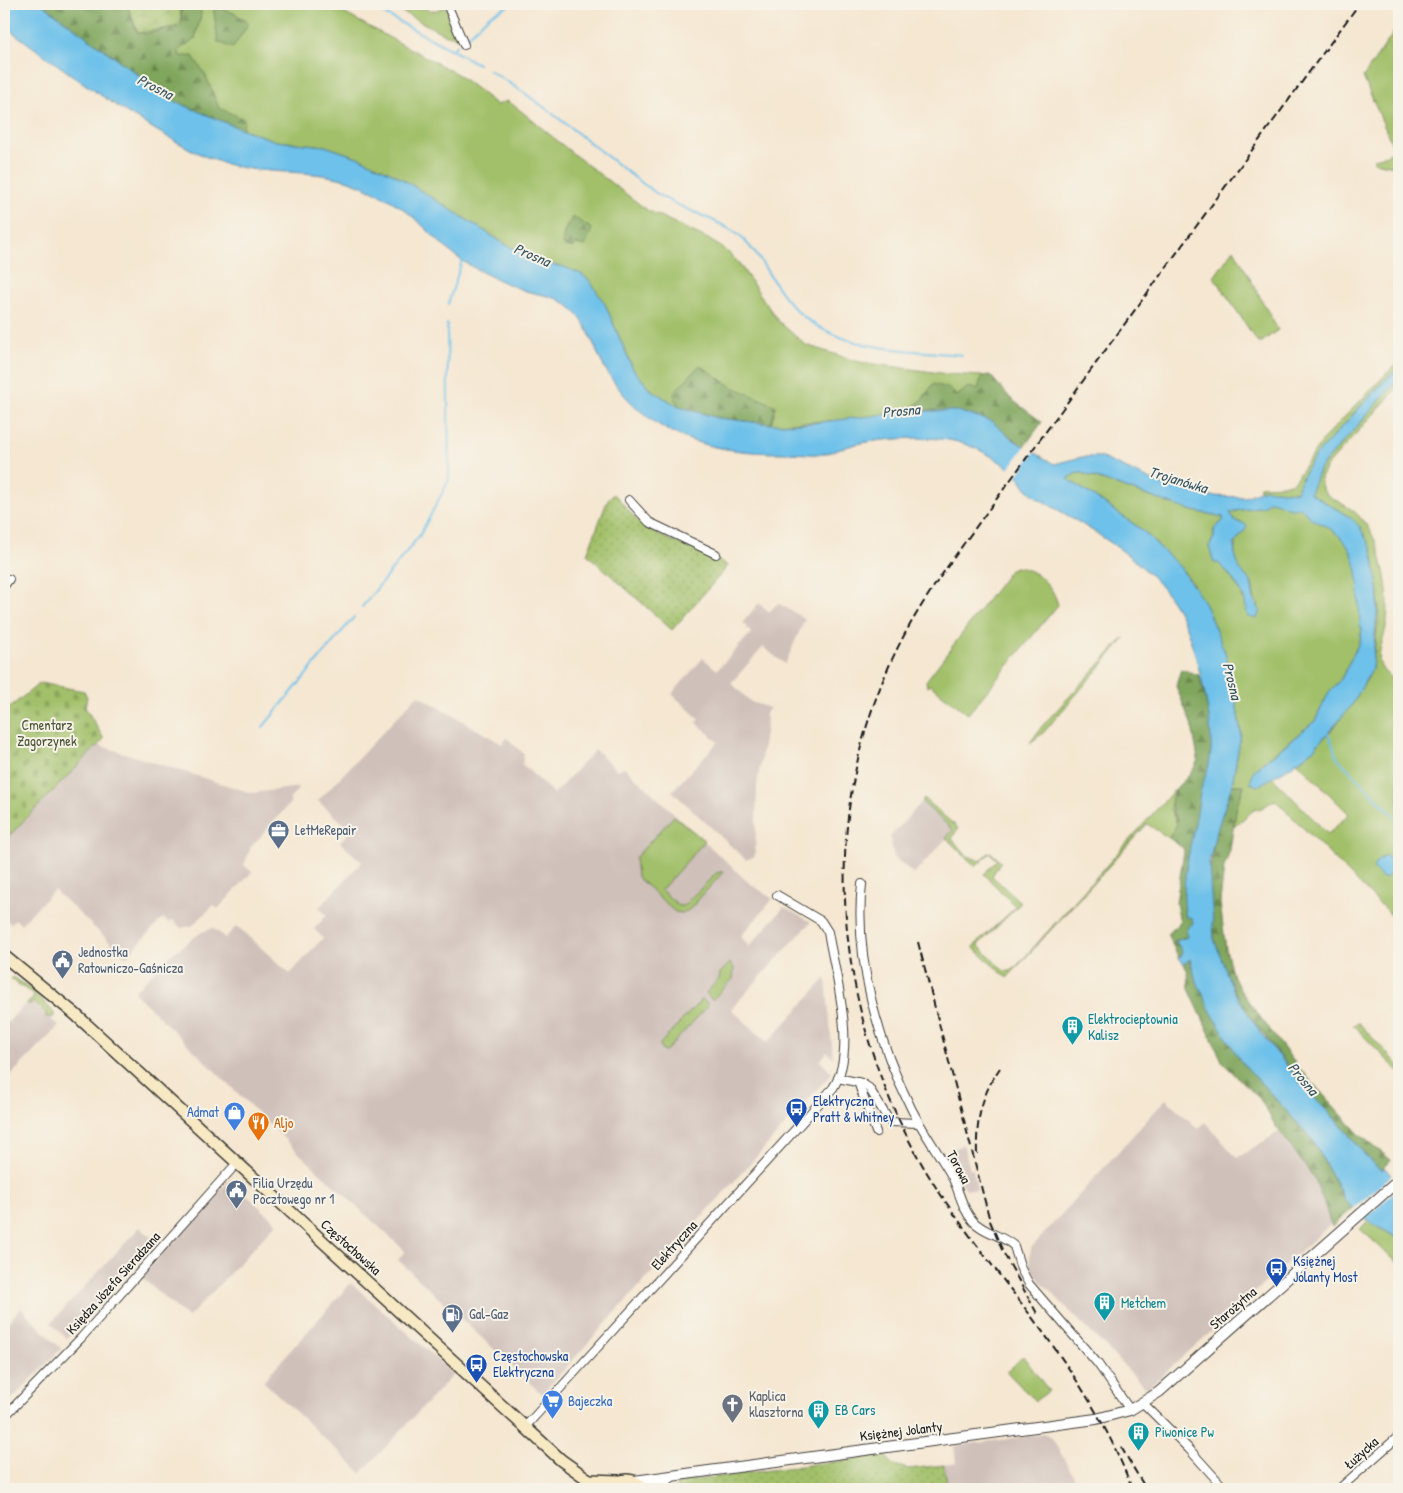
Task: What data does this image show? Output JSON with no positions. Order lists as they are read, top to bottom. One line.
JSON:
{"streets":{"main road":["Częstochowska"],"street":["Torowa","Elektryczna","Księdza Józefa Sieradzana","Starożytna","Księżnej Jolanty","Łużycka"]},"crossings":[["Torowa","Starożytna"],["Torowa","Księżnej Jolanty"],["Elektryczna","Częstochowska"],["Częstochowska","Księdza Józefa Sieradzana"],["Starożytna","Księżnej Jolanty"]],"water":["Prosna","Trojanówka"],"parks":["Cmentarz Zagorzynek"],"places":{"office":["LetMeRepair"],"public building":["Jednostka Ratowniczo-Gaśnicza","Filia Urzędu Pocztowego nr 1"],"building":["Elektrociepłownia Kalisz","Metchem","EB Cars","Piwonice Pw"],"bus stop":["Elektryczna Pratt & Whitney","Księżnej Jolanty Most","Częstochowska Elektryczna"],"shop":["Admat"],"restaurant":["Aljo"],"fuel station":["Gal-Gaz"],"supermarket":["Bajeczka"],"church":["Kaplica klasztorna"]}}
